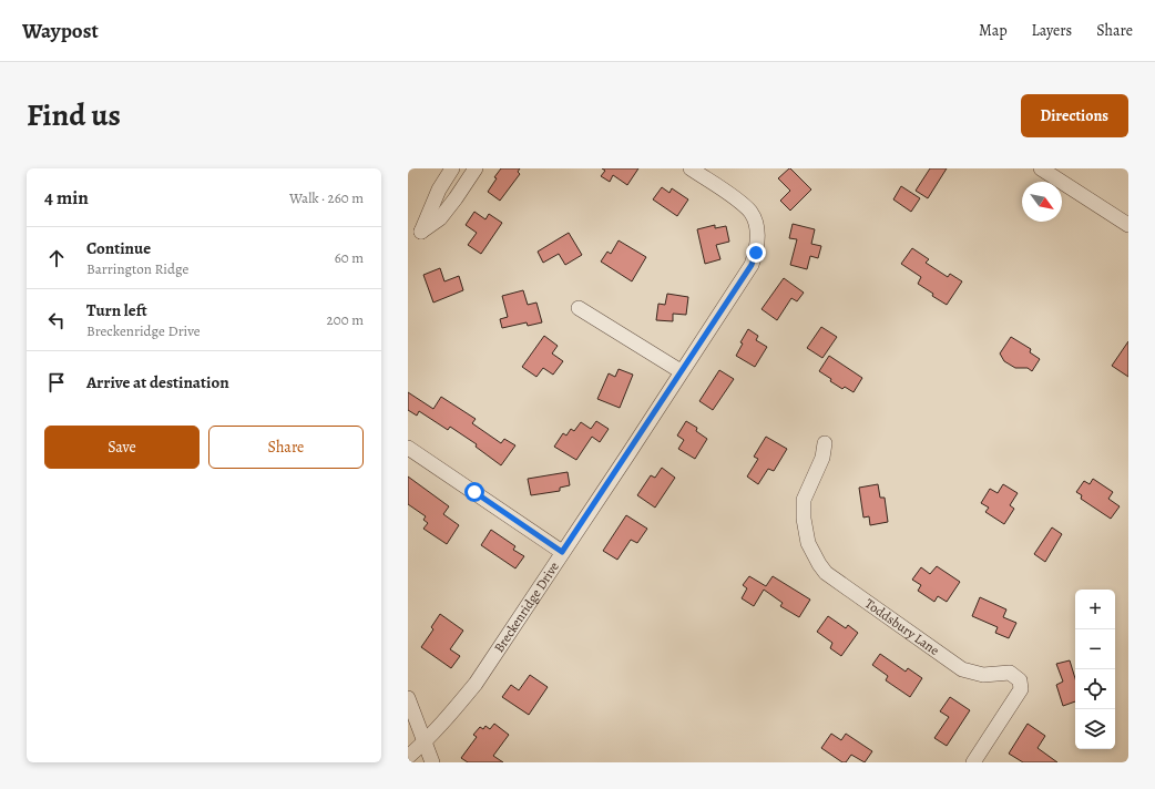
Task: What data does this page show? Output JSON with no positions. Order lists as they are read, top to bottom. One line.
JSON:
{"streets":{"street":["Breckenridge Drive","Toddsbury Lane"]},"north":"bottom right","page":{"header":"Waypost","nav":["Map","Layers","Share"],"title":"Find us","buttons":["Directions",["Save","Share"]],"heading":["4 min","Walk · 260 m"],"list":[["Continue","Barrington Ridge","60 m"],["Turn left","Breckenridge Drive","200 m"],"Arrive at destination"],"map_buttons":["+","−"]}}
